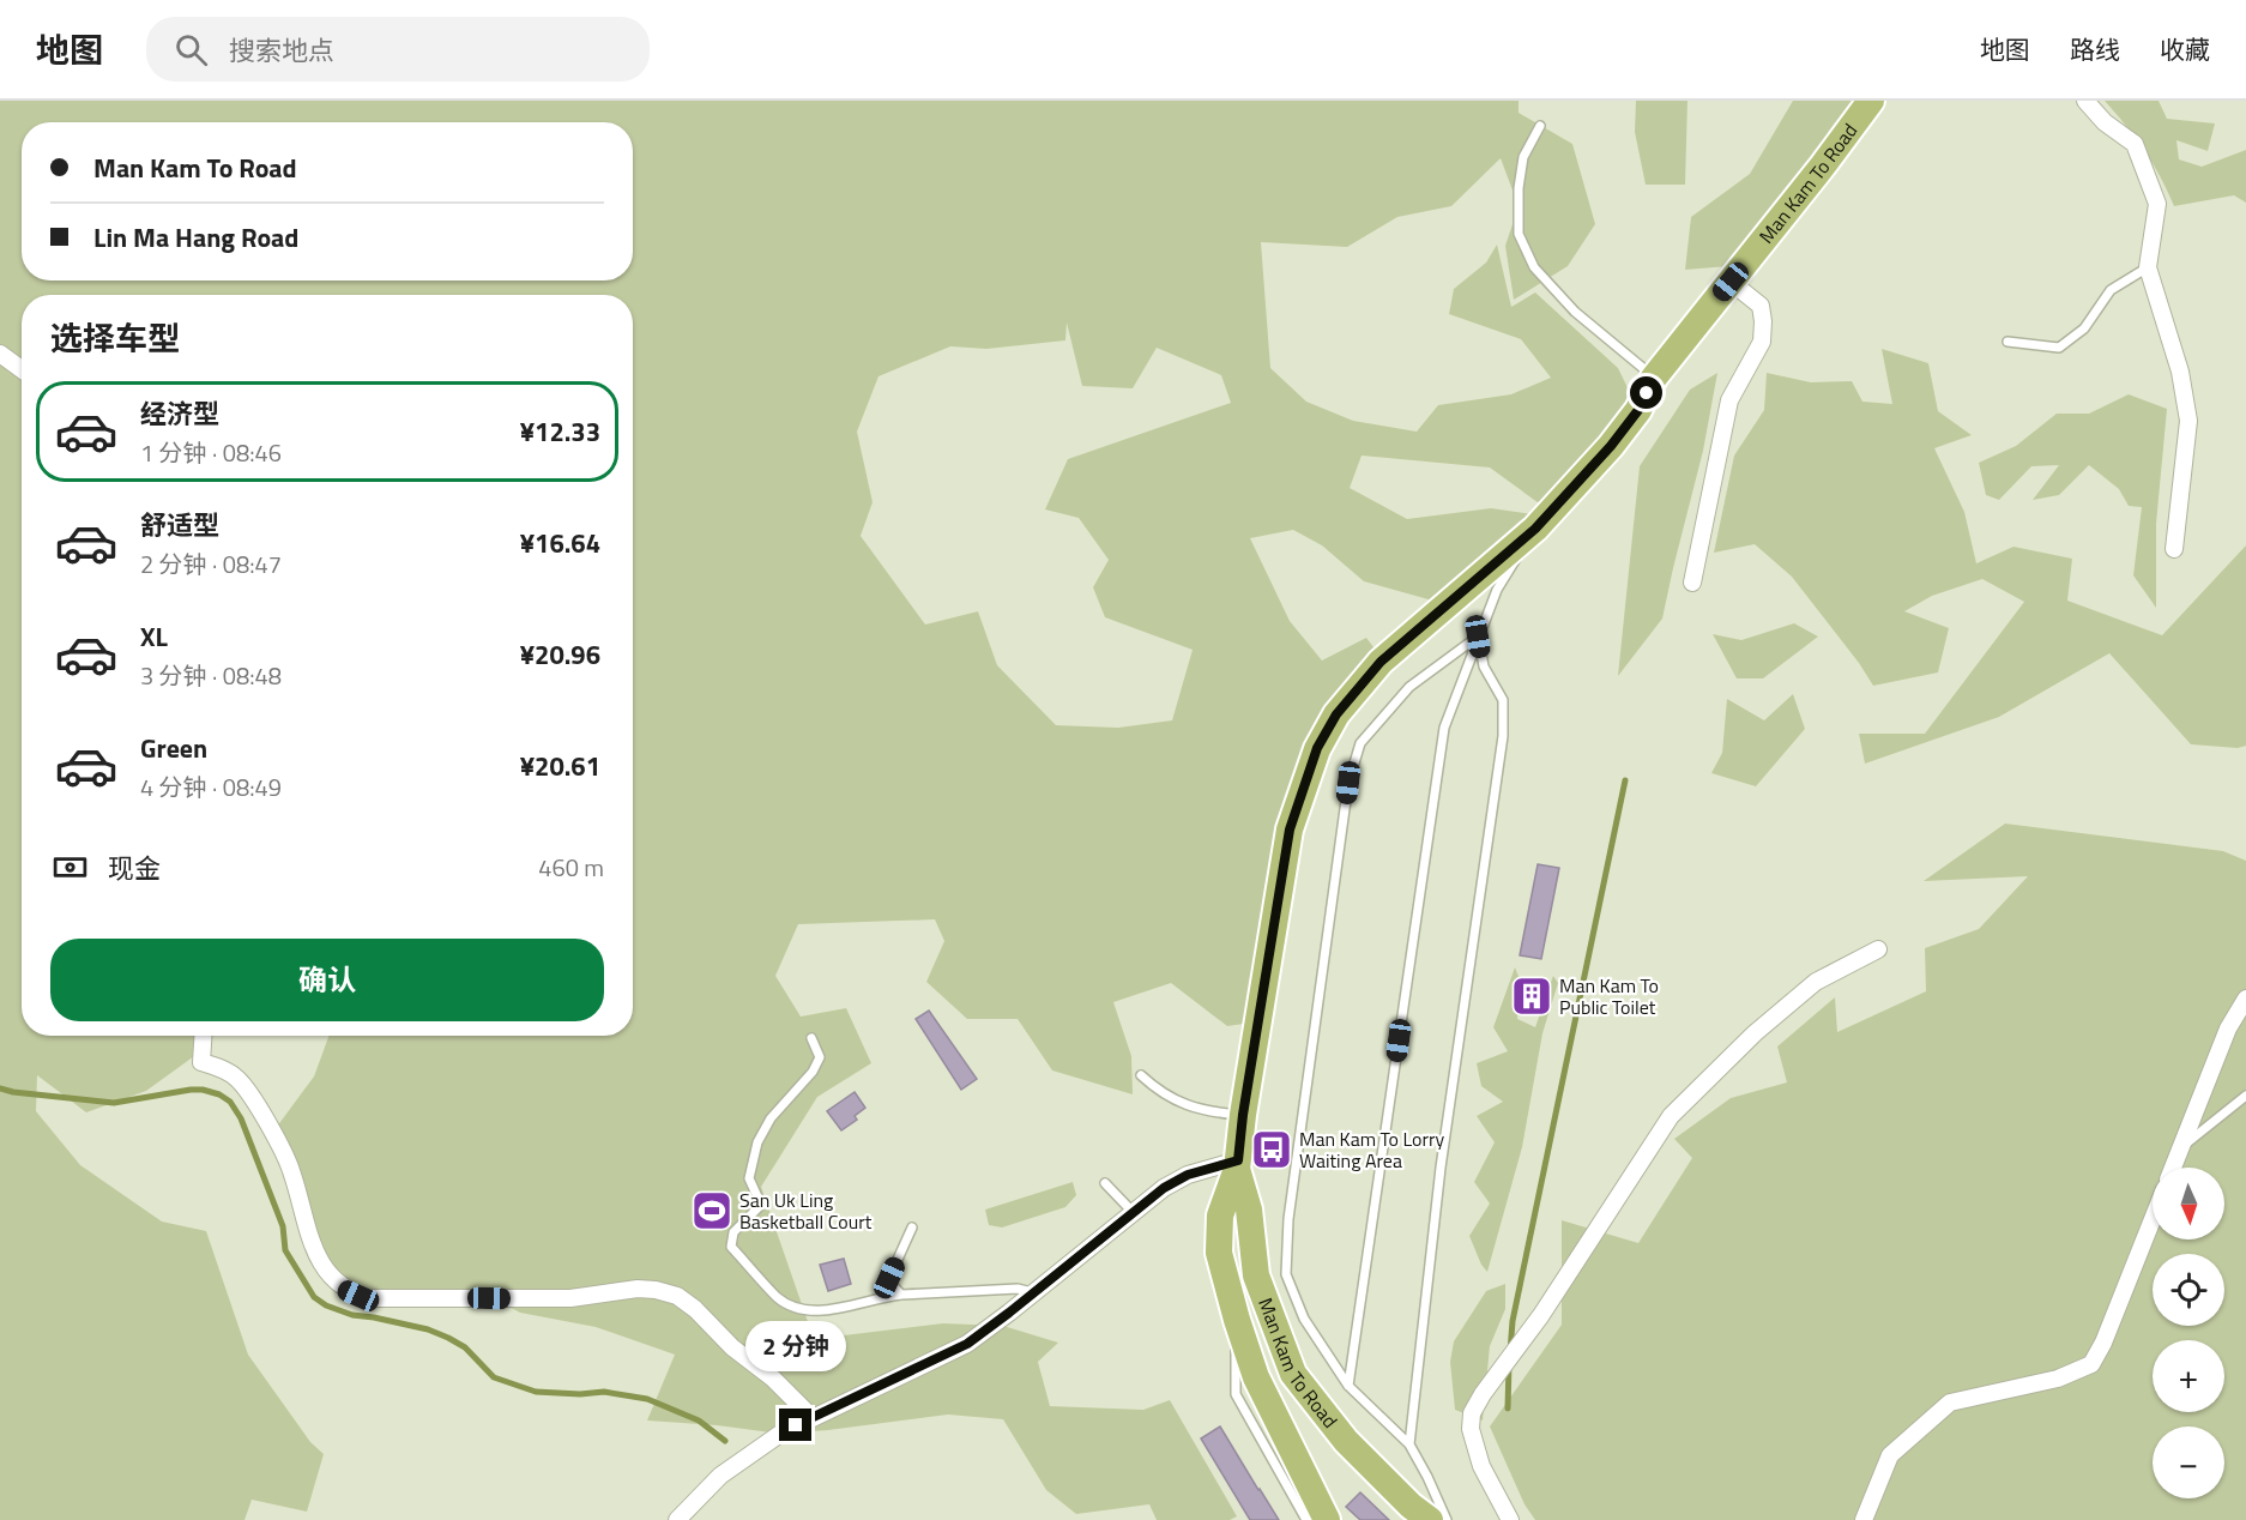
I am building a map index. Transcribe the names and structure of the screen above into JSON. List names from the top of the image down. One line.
{"streets":{"main road":["Man Kam To Road"]},"places":{"building":["Man Kam To Public Toilet"],"bus stop":["Man Kam To Lorry Waiting Area"],"sports":["San Uk Ling Basketball Court"]},"north":"bottom","page":{"header":"地图","search":"搜索地点","nav":["地图","路线","收藏"],"banner":["Man Kam To Road","Lin Ma Hang Road"],"heading":"选择车型","list":[{"name":"经济型","note":"1 分钟 · 08:46","value":"¥12.33"},{"name":"舒适型","note":"2 分钟 · 08:47","value":"¥16.64"},{"name":"XL","note":"3 分钟 · 08:48","value":"¥20.96"},{"name":"Green","note":"4 分钟 · 08:49","value":"¥20.61"}],"pay":["现金","460 m"],"buttons":"确认","map_buttons":["+","−"],"bubble":"2 分钟"}}
